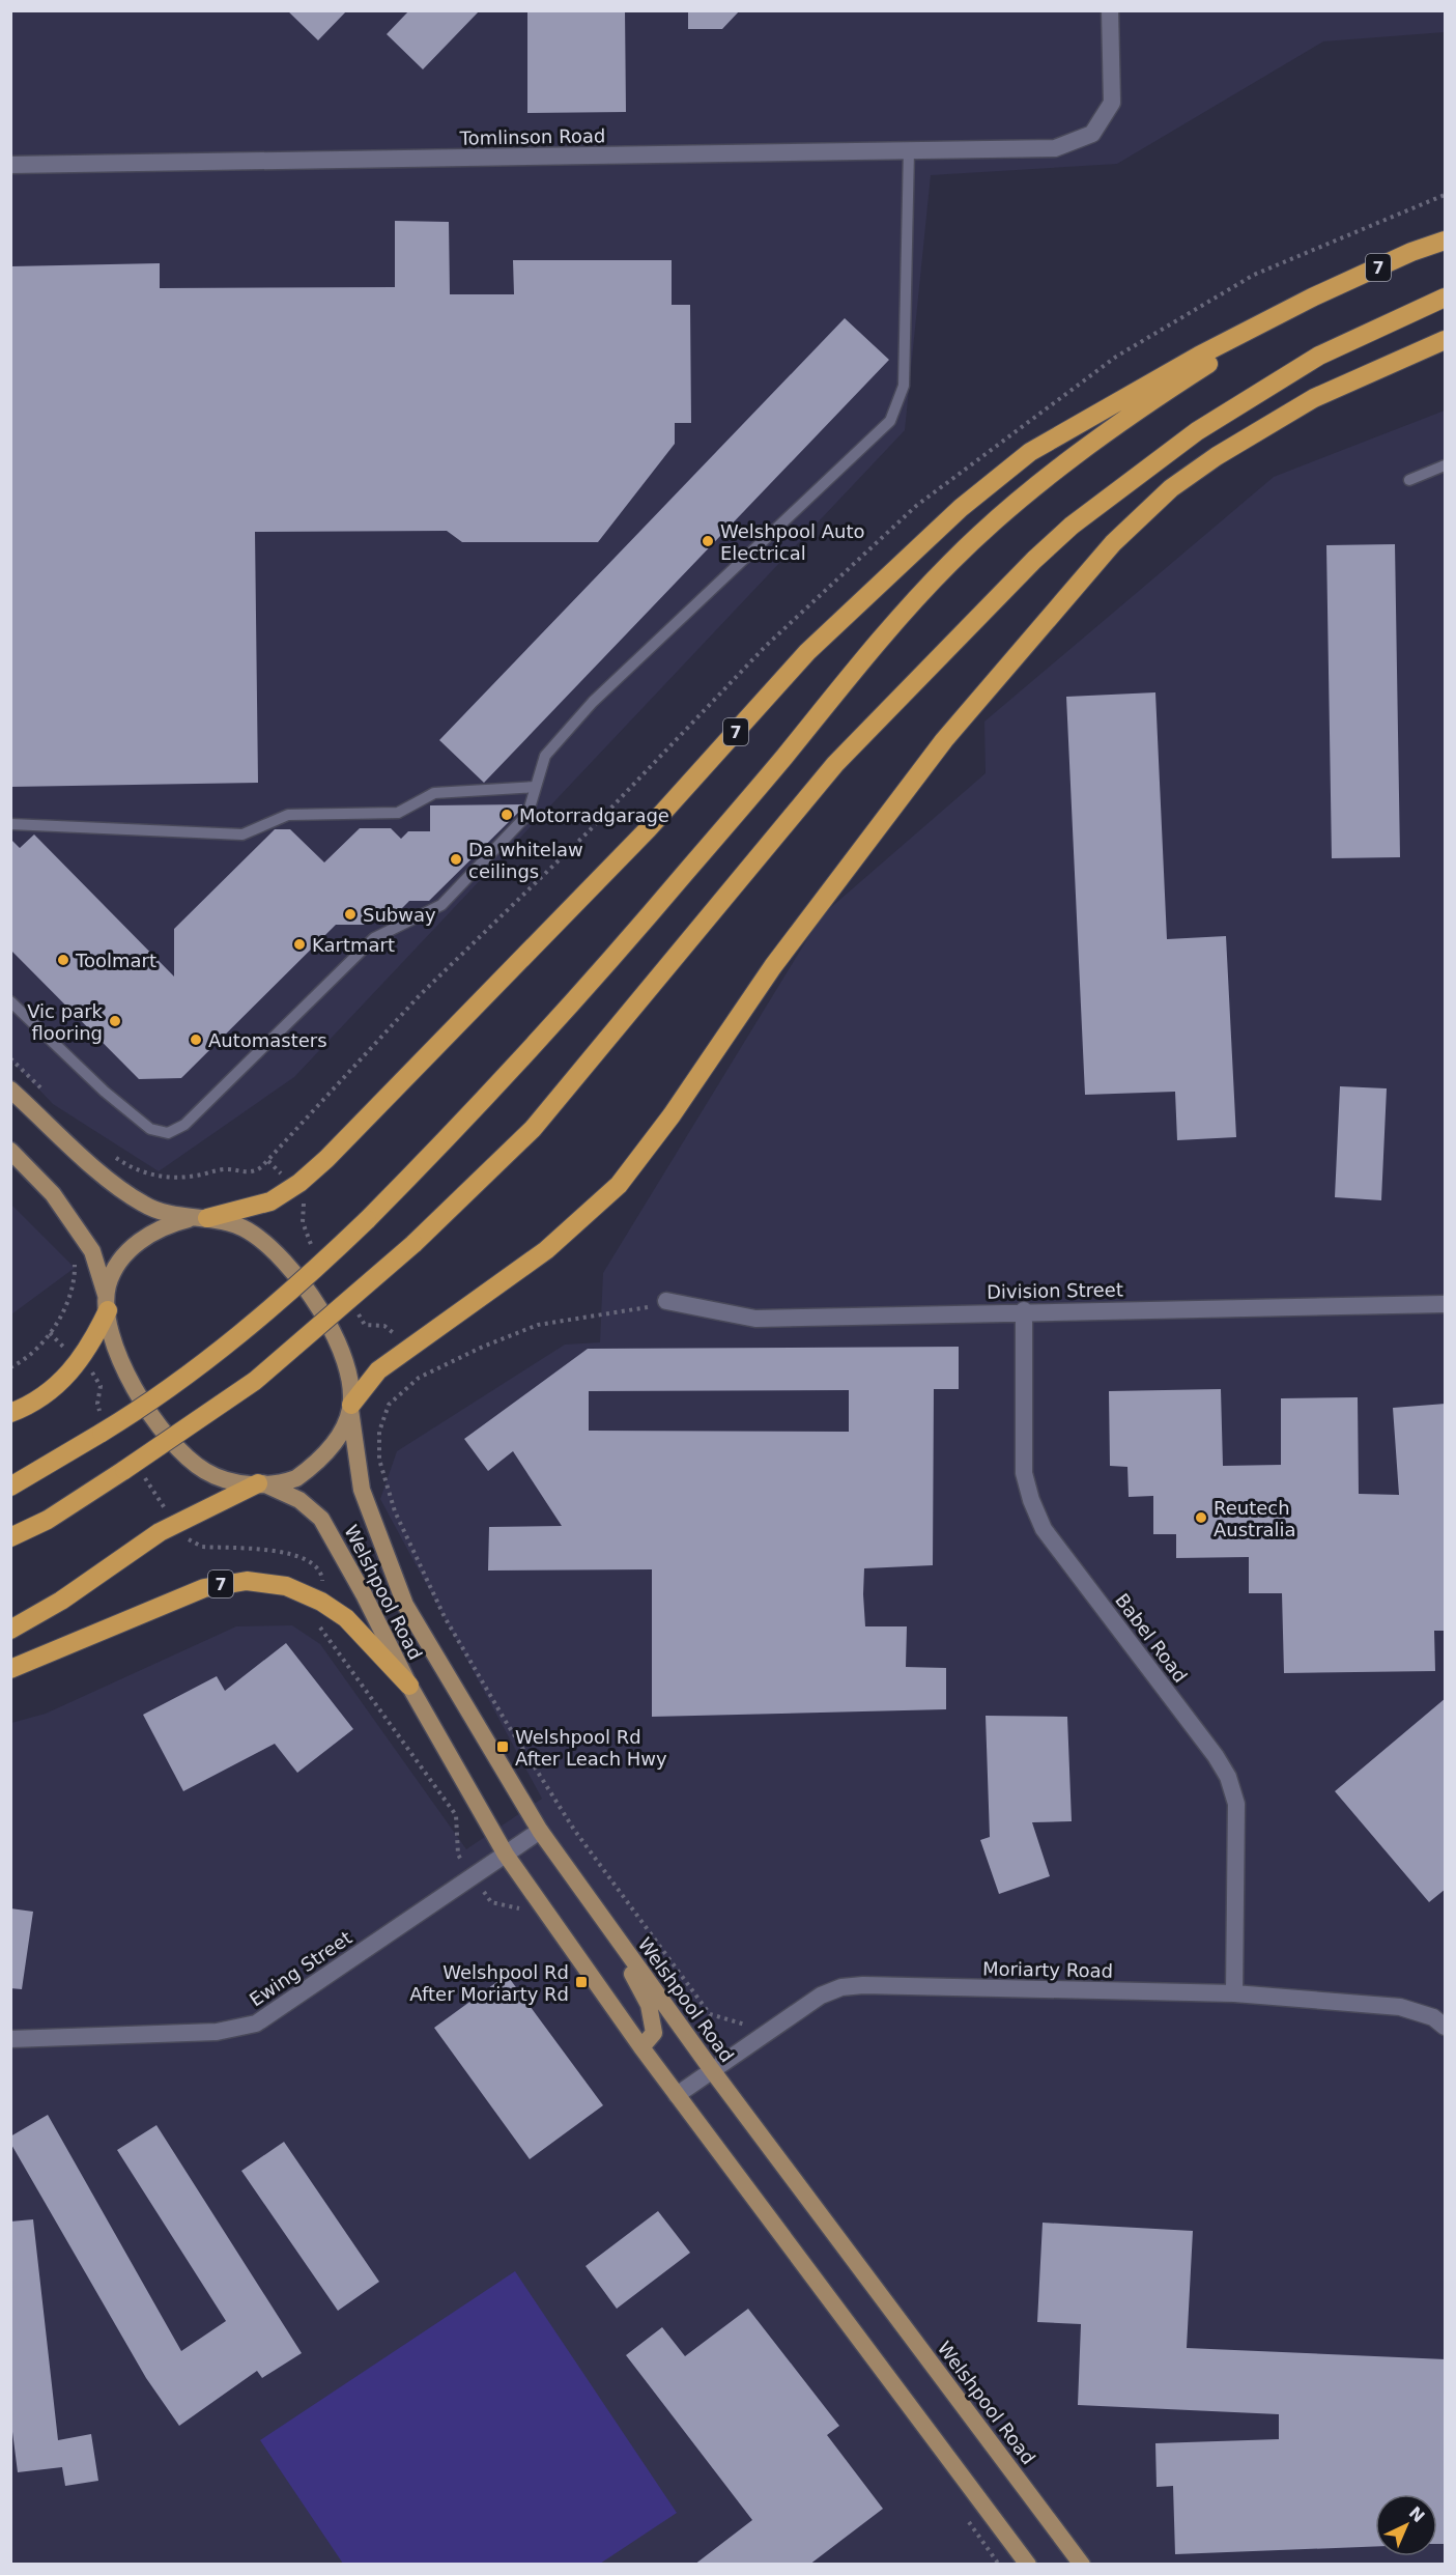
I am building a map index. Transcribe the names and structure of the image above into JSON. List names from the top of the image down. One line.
{"streets":{"highway":["7"],"main road":["Welshpool Road"],"street":["Tomlinson Road","Division Street","Babel Road","Ewing Street","Moriarty Road"]},"crossings":[["7","Welshpool Road"],["Division Street","Babel Road"],["Welshpool Road","Ewing Street"],["Welshpool Road","Moriarty Road"],["Babel Road","Moriarty Road"]],"places":{"other":["Welshpool Auto Electrical","Motorradgarage","Da whitelaw ceilings","Subway","Kartmart","Toolmart","Vic park flooring","Automasters","Reutech Australia"],"transit":["Welshpool Rd After Leach Hwy","Welshpool Rd After Moriarty Rd"]},"north":"top right"}
